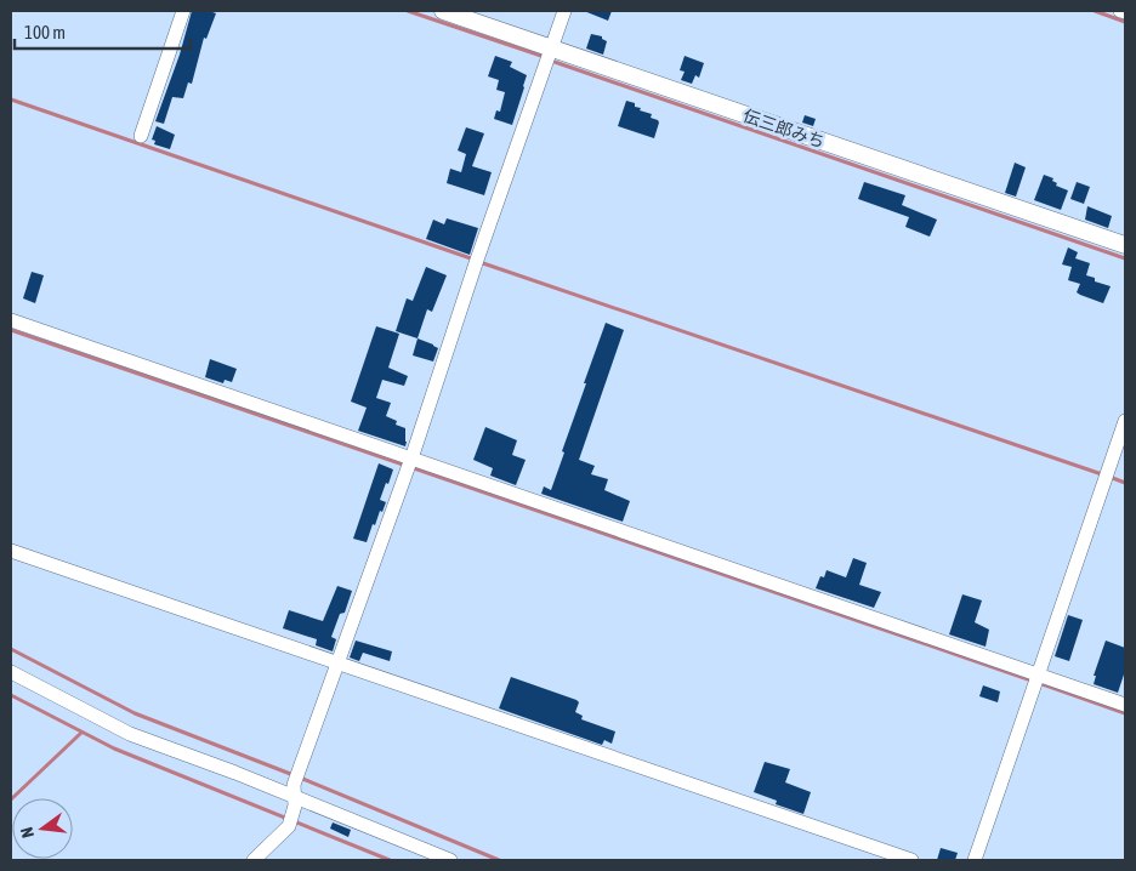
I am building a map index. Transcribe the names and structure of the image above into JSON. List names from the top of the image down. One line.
{"streets":{"street":["伝三郎みち"]},"scale_bar":"100 m","north":"left"}
